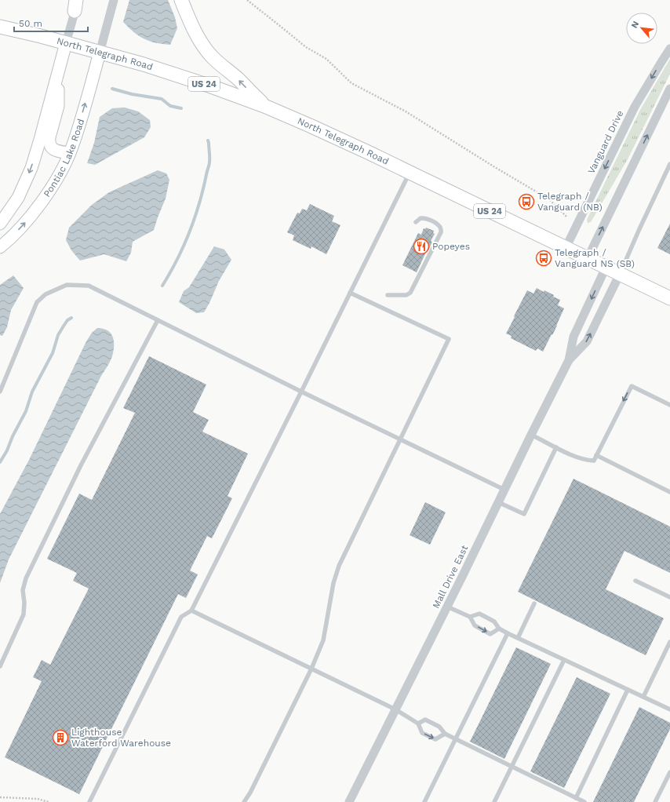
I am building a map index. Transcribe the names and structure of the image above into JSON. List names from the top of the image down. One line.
{"streets":{"main road":["North Telegraph Road","US 24","Pontiac Lake Road"],"street":["Vanguard Drive","Mall Drive East"]},"crossings":[["North Telegraph Road","Vanguard Drive"],["North Telegraph Road","Pontiac Lake Road"],["North Telegraph Road","Mall Drive East"]],"places":{"bus stop":["Telegraph / Vanguard (NB)","Telegraph / Vanguard NS (SB)"],"restaurant":["Popeyes"],"building":["Lighthouse Waterford Warehouse"]},"scale_bar":"50 m","north":"top left"}
